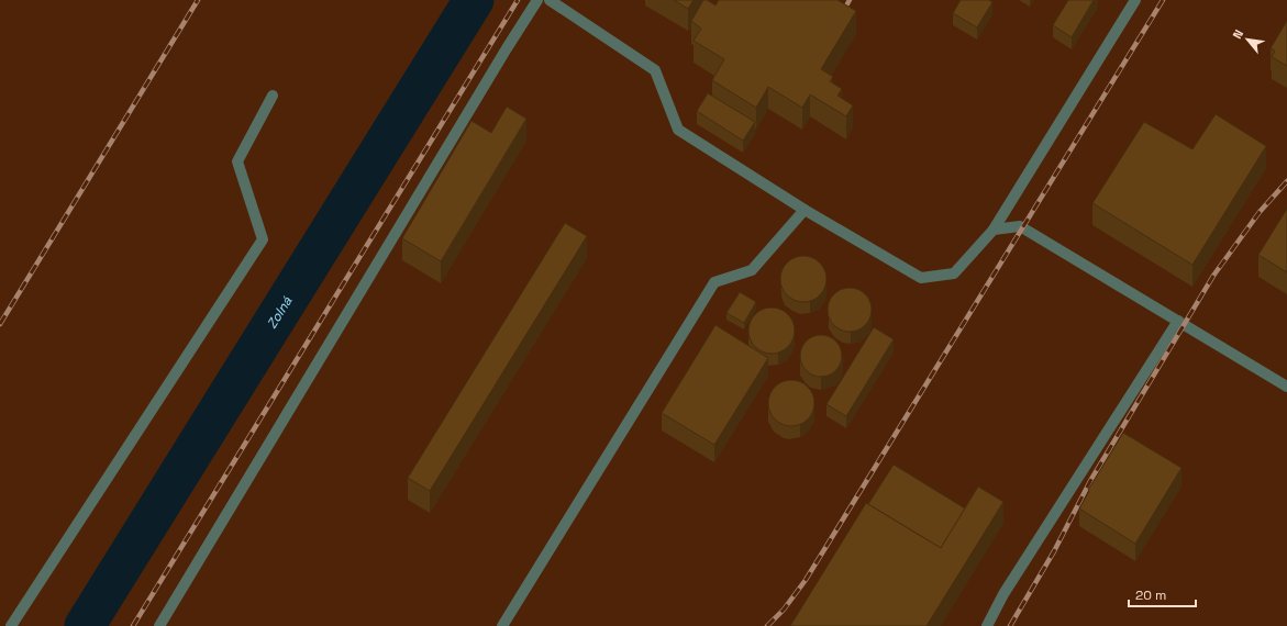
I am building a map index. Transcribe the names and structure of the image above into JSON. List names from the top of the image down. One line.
{"water":["Zolná"],"scale_bar":"20 m","north":"top left"}
